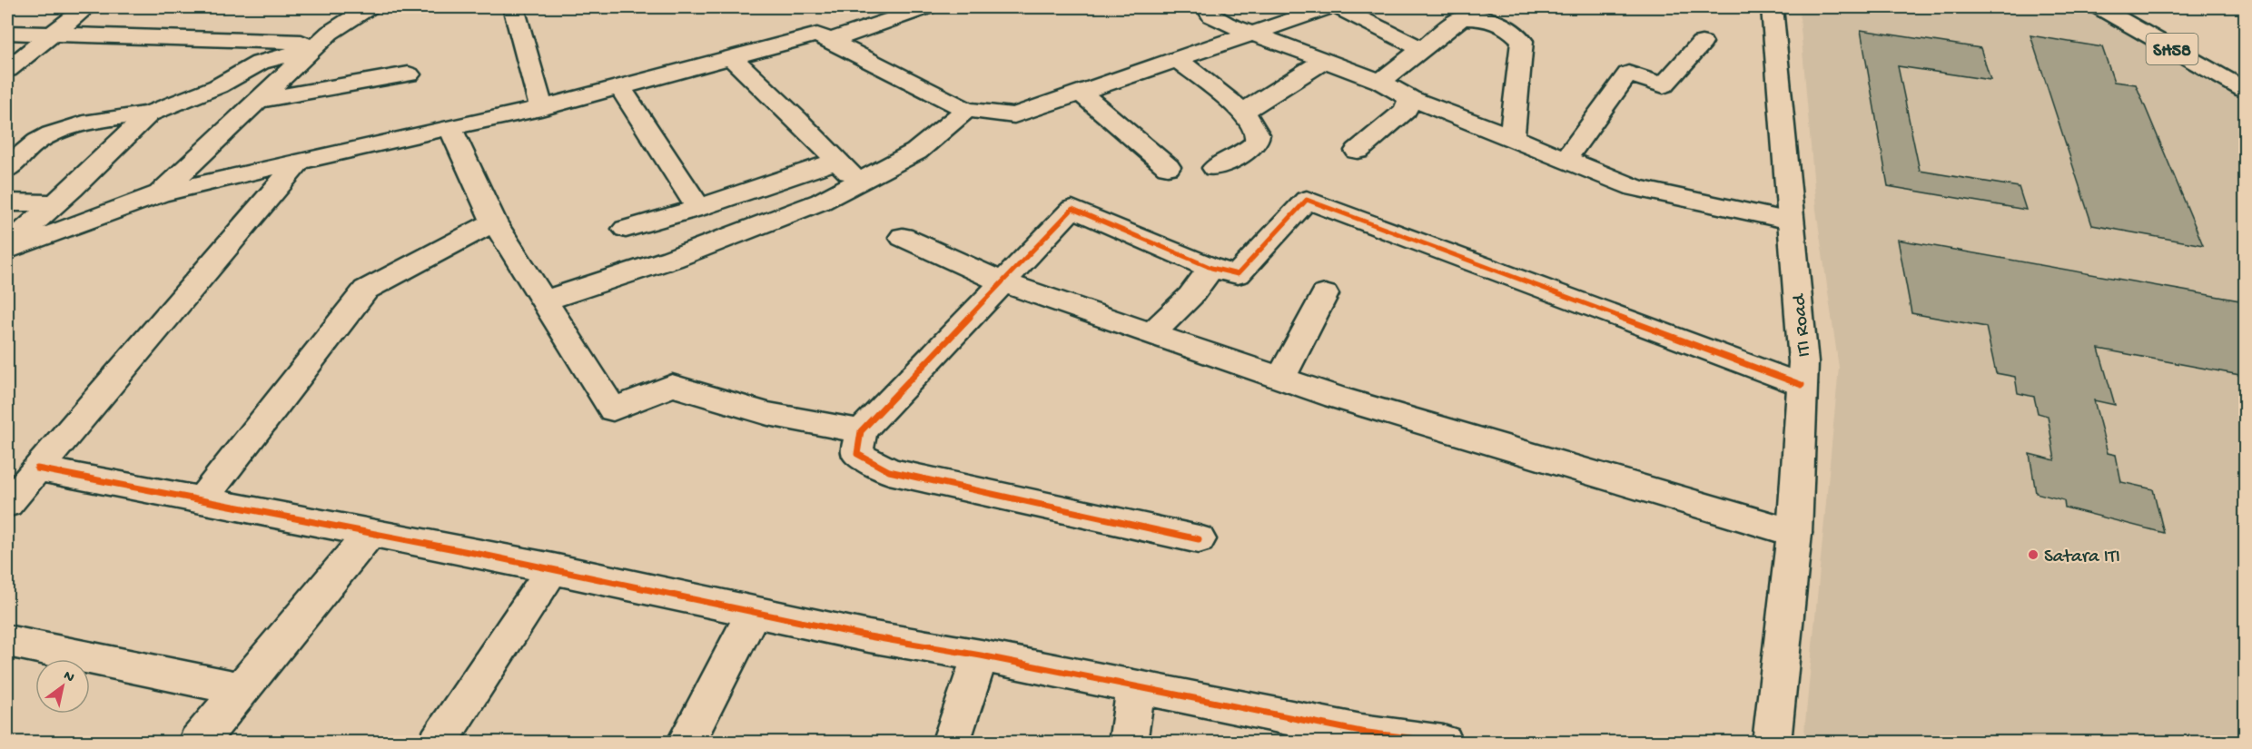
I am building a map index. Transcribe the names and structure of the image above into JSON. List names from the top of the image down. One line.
{"streets":{"street":["SH58","ITI Road"]},"places":["Satara ITI"],"north":"top right"}
